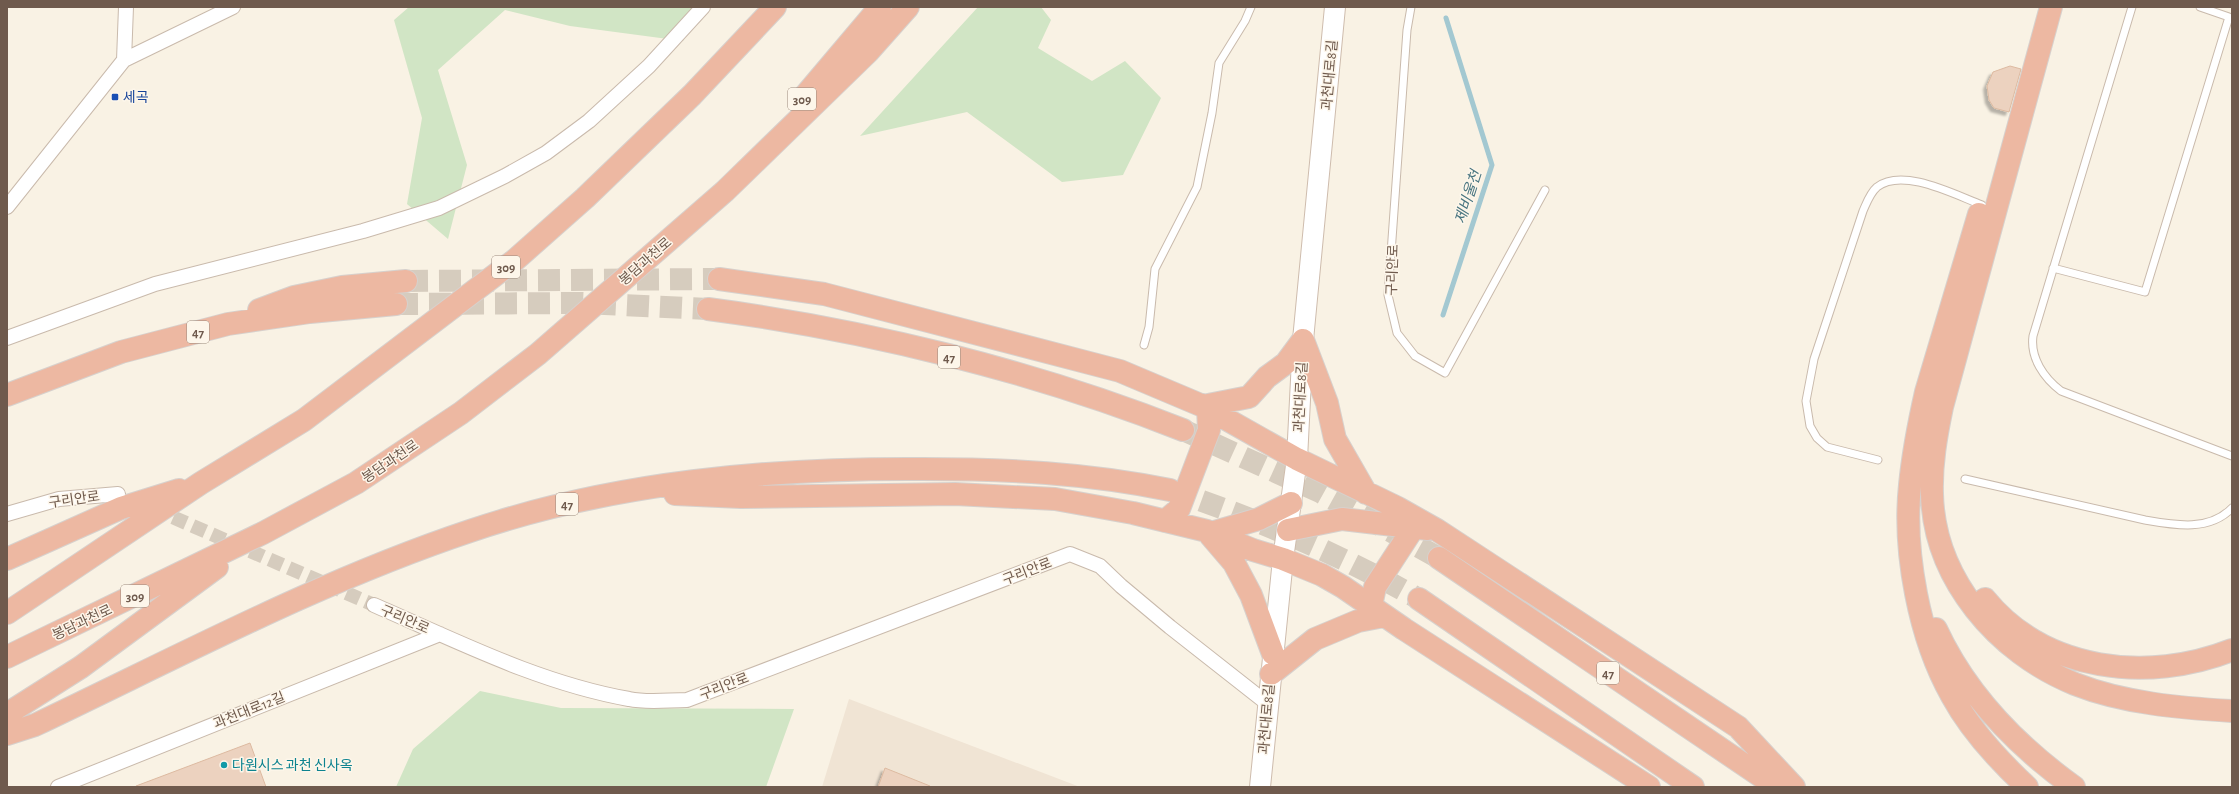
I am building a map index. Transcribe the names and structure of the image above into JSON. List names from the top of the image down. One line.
{"streets":{"highway":["309","봉담과천로","47"],"street":["과천대로8길","구리안로","과천대로12길"]},"crossings":[["과천대로8길","구리안로"],["구리안로","과천대로12길"]],"water":["제비울천"],"places":{"transit":["세곡"],"other":["다원시스 과천 신사옥"]}}
